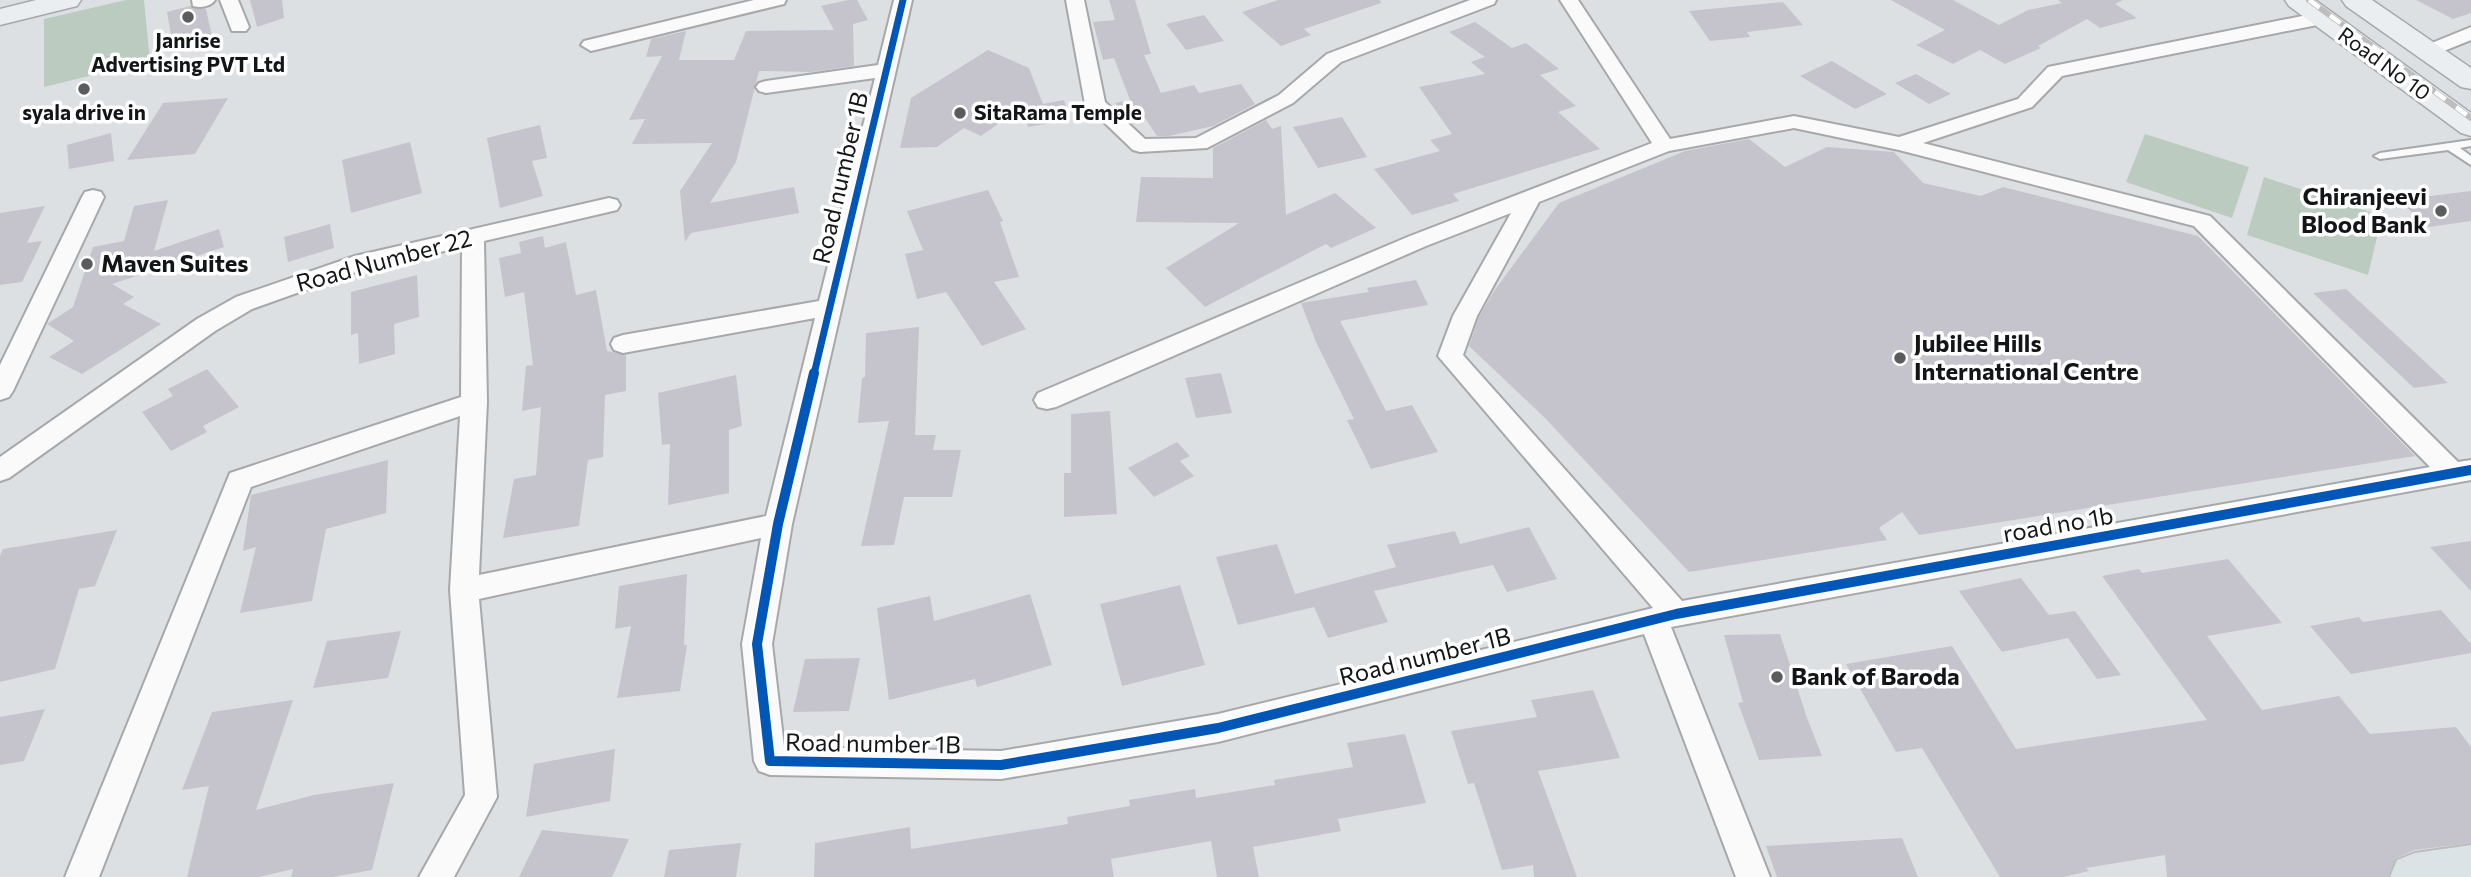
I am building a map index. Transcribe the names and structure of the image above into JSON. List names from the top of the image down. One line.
{"streets":{"main road":["Road No 10"],"street":["Road number 1B","Road Number 22","road no 1b"]},"crossings":[["Road number 1B","road no 1b"]],"places":["Janrise Advertising PVT Ltd","syala drive in","SitaRama Temple","Chiranjeevi Blood Bank","Maven Suites","Jubilee Hills International Centre","Bank of Baroda"]}
